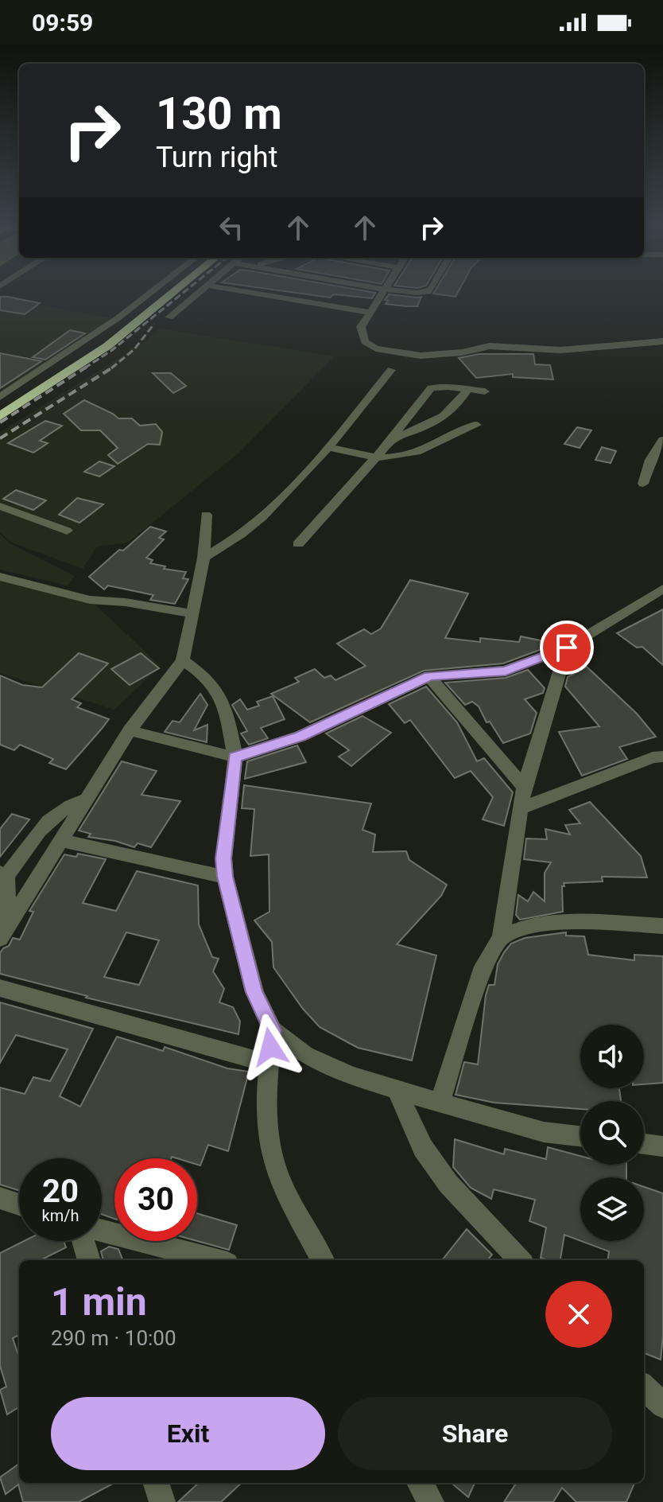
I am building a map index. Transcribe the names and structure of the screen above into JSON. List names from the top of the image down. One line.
{"page":{"status":"09:59","turn":["130 m","Turn right"],"speed":"20 km/h","limit":"30","heading":["1 min","290 m · 10:00"],"buttons":["Exit","Share"]}}
